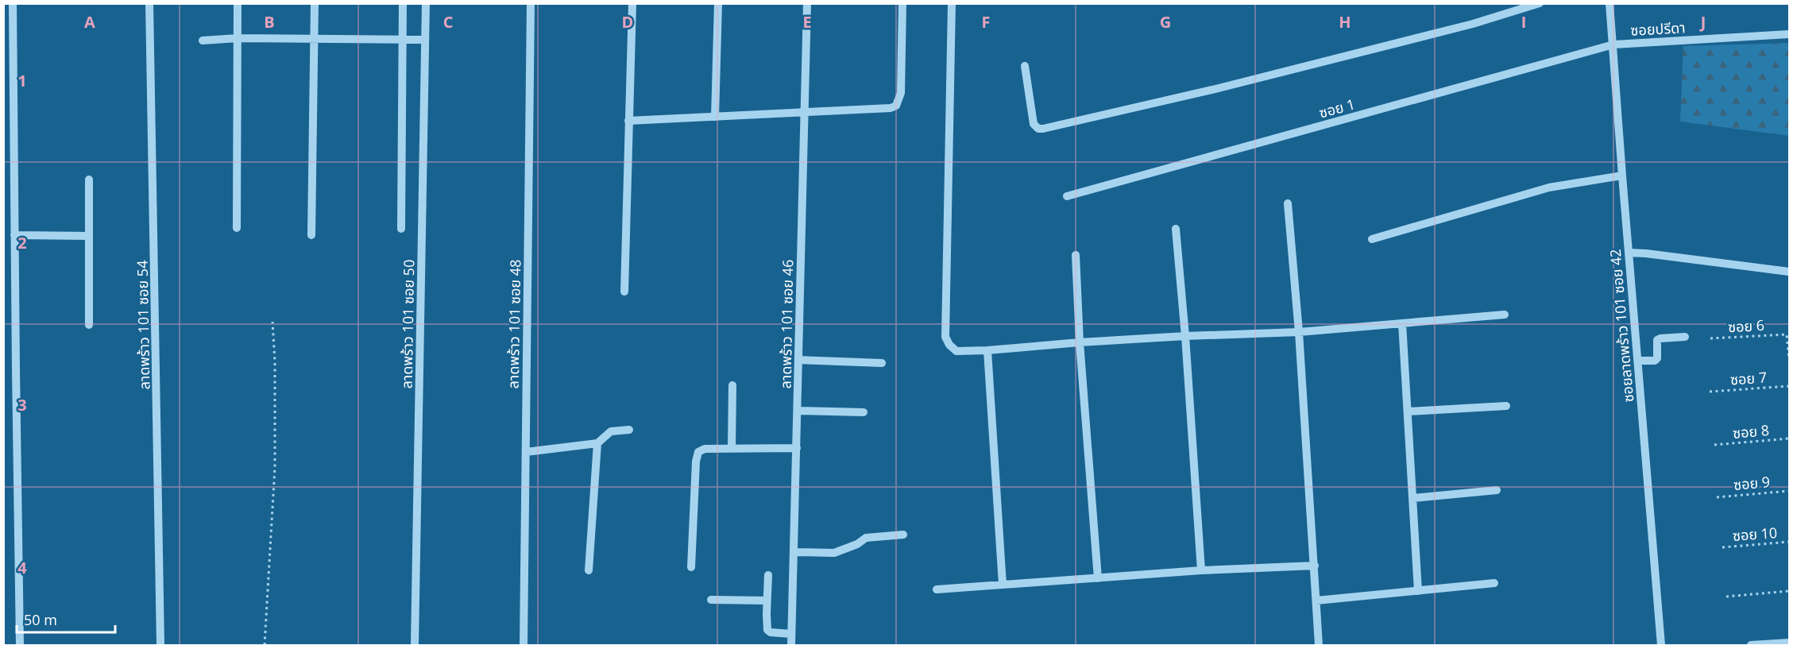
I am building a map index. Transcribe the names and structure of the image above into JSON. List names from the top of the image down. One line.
{"streets":{"street":["ซอยปรีดา","ซอย 1","ลาดพร้าว 101 ซอย 50","ลาดพร้าว 101 ซอย 48","ลาดพร้าว 101 ซอย 46","ลาดพร้าว 101 ซอย 54","ซอยลาดพร้าว 101 ซอย 42"],"path":["ซอย 6","ซอย 7","ซอย 8","ซอย 9","ซอย 10"]},"crossings":[["ซอยปรีดา","ซอย 1"],["ซอยปรีดา","ซอยลาดพร้าว 101 ซอย 42"],["ซอย 1","ซอยลาดพร้าว 101 ซอย 42"]],"scale_bar":"50 m","grid":{"columns":["A","B","C","D","E","F","G","H","I","J"],"rows":["1","2","3","4"]}}
